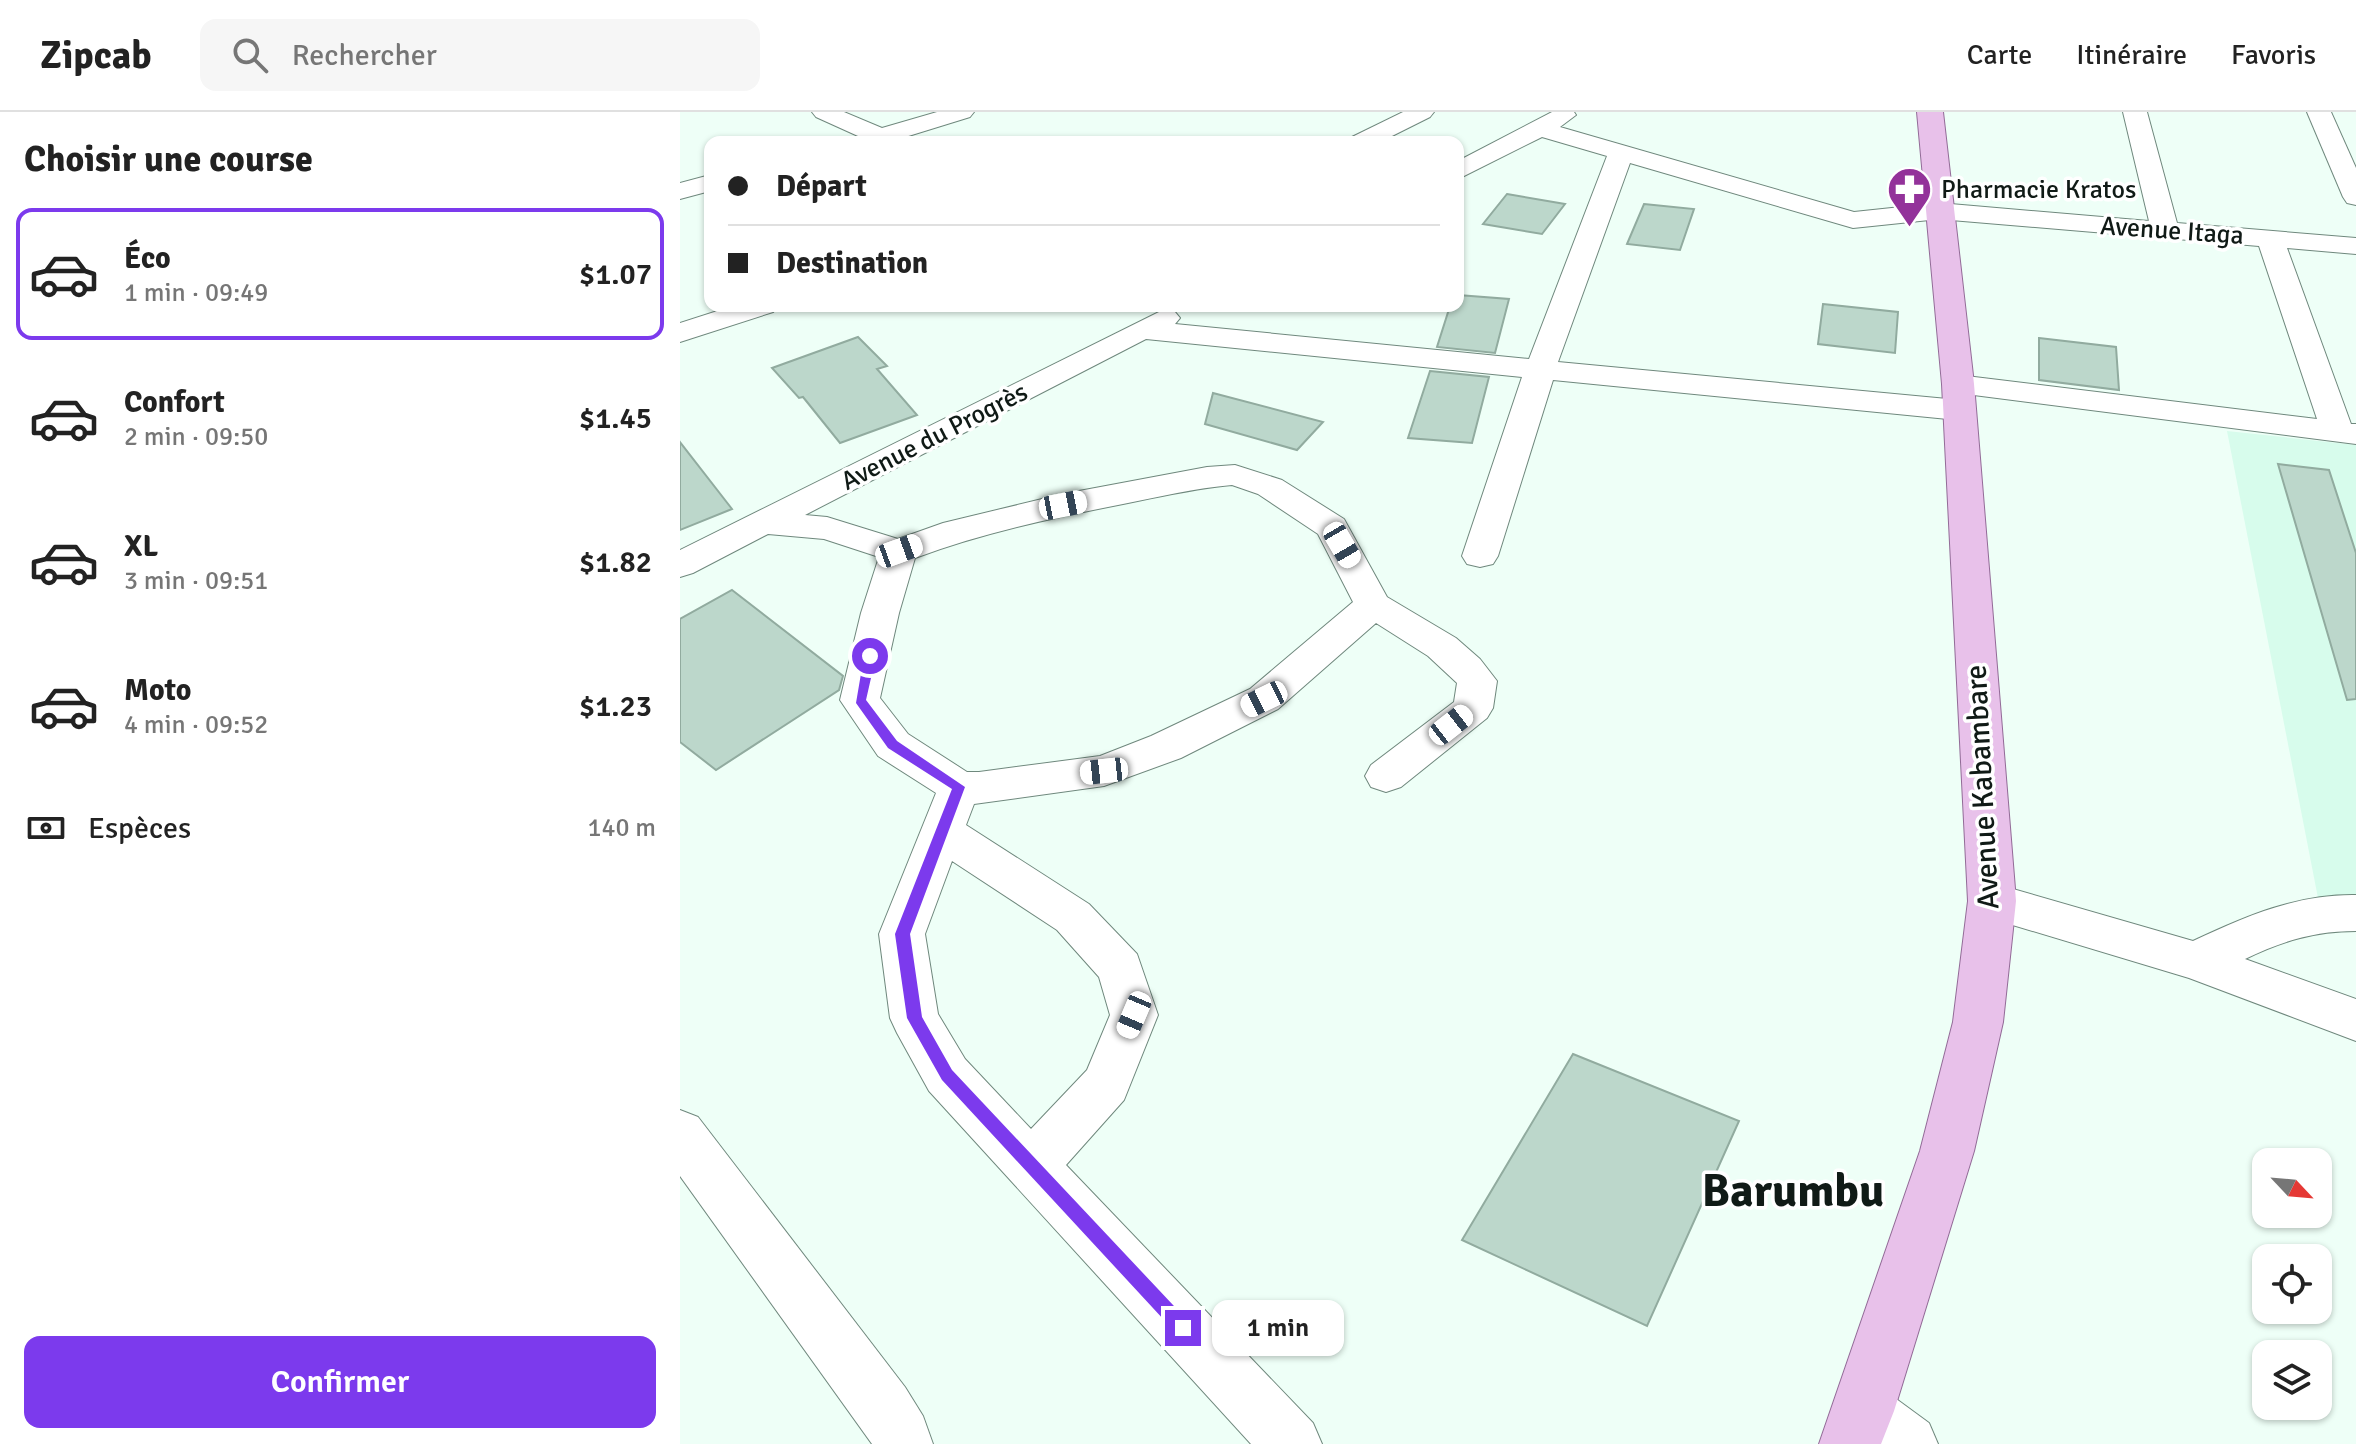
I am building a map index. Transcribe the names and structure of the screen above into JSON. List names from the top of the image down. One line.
{"streets":{"main road":["Avenue Kabambare"],"street":["Avenue Itaga","Avenue du Progrès"]},"crossings":[["Avenue Itaga","Avenue Kabambare"]],"districts":["Barumbu"],"places":{"pharmacy":["Pharmacie Kratos"]},"north":"bottom right","page":{"header":"Zipcab","search":"Rechercher","nav":["Carte","Itinéraire","Favoris"],"heading":"Choisir une course","banner":["Départ","Destination"],"list":[{"name":"Éco","note":"1 min · 09:49","value":"$1.07"},{"name":"Confort","note":"2 min · 09:50","value":"$1.45"},{"name":"XL","note":"3 min · 09:51","value":"$1.82"},{"name":"Moto","note":"4 min · 09:52","value":"$1.23"}],"pay":["Espèces","140 m"],"bubble":"1 min","buttons":"Confirmer"}}
